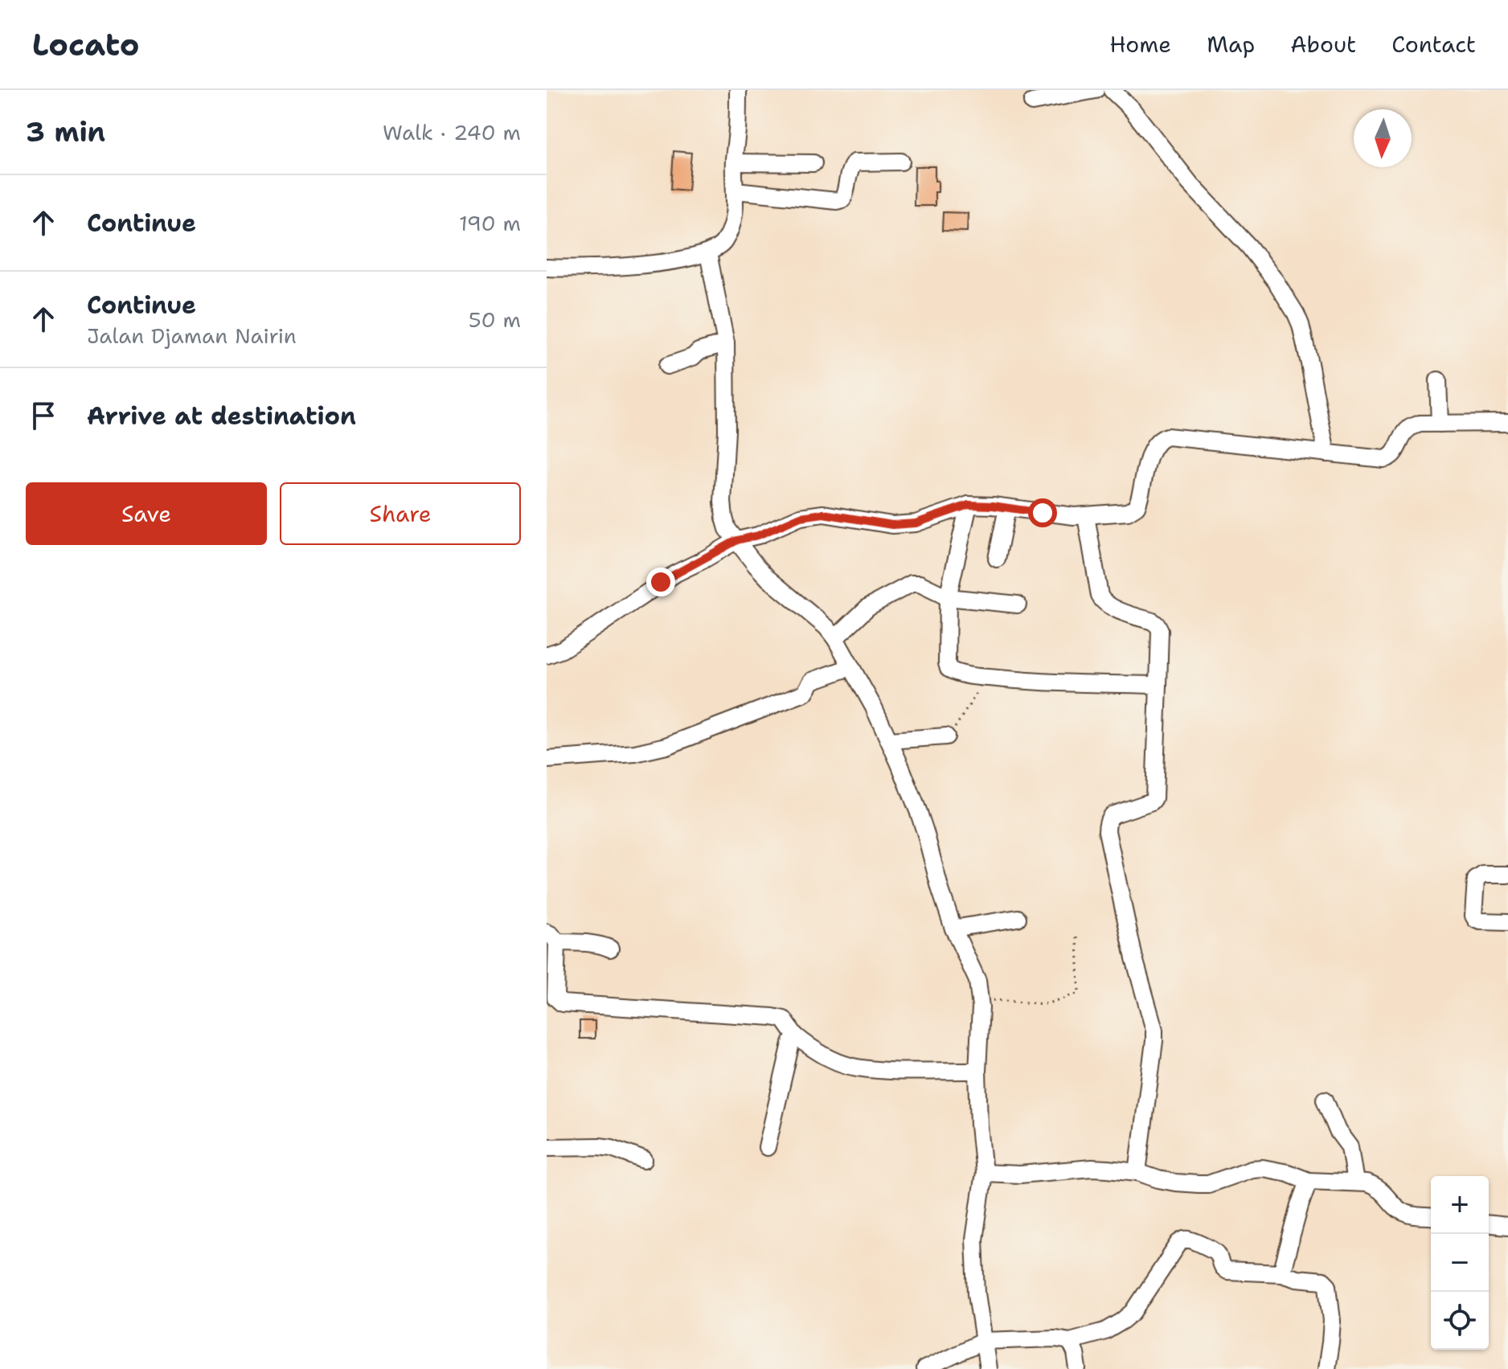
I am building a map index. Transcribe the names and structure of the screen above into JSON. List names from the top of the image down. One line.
{"north":"bottom","page":{"header":"Locato","nav":["Home","Map","About","Contact"],"heading":["3 min","Walk · 240 m"],"list":[["Continue","190 m"],["Continue","Jalan Djaman Nairin","50 m"],"Arrive at destination"],"buttons":["Save","Share"],"map_buttons":["+","−"]}}
